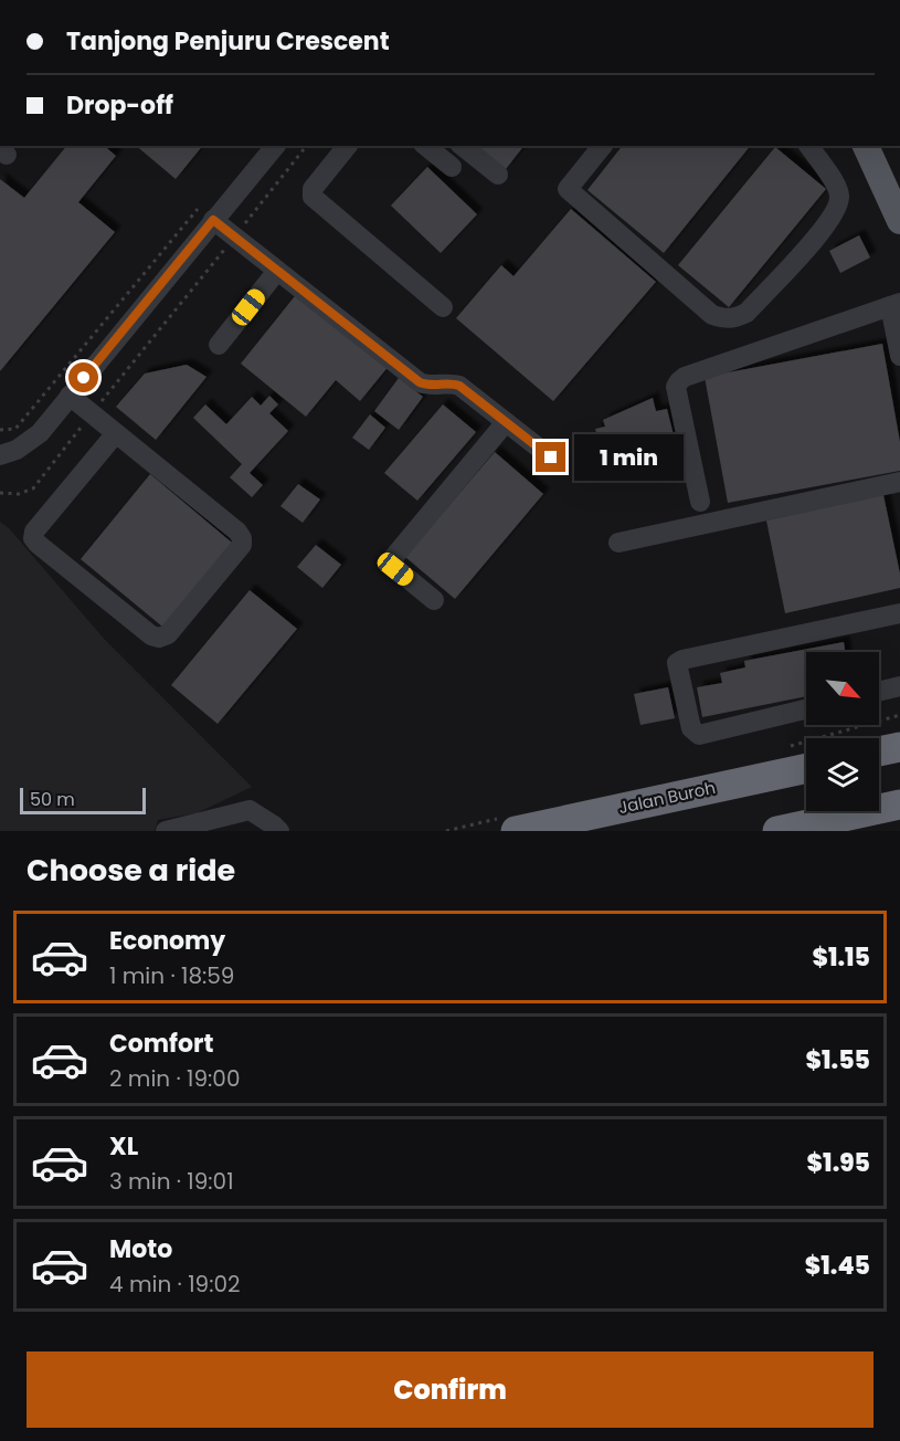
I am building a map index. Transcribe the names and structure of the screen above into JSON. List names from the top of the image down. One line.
{"streets":{"highway":["Jalan Buroh"]},"scale_bar":"50 m","north":"bottom right","page":{"banner":["Tanjong Penjuru Crescent","Drop-off"],"bubble":"1 min","scale":"50 m","heading":"Choose a ride","list":[{"name":"Economy","note":"1 min · 18:59","value":"$1.15"},{"name":"Comfort","note":"2 min · 19:00","value":"$1.55"},{"name":"XL","note":"3 min · 19:01","value":"$1.95"},{"name":"Moto","note":"4 min · 19:02","value":"$1.45"}],"buttons":"Confirm"}}
